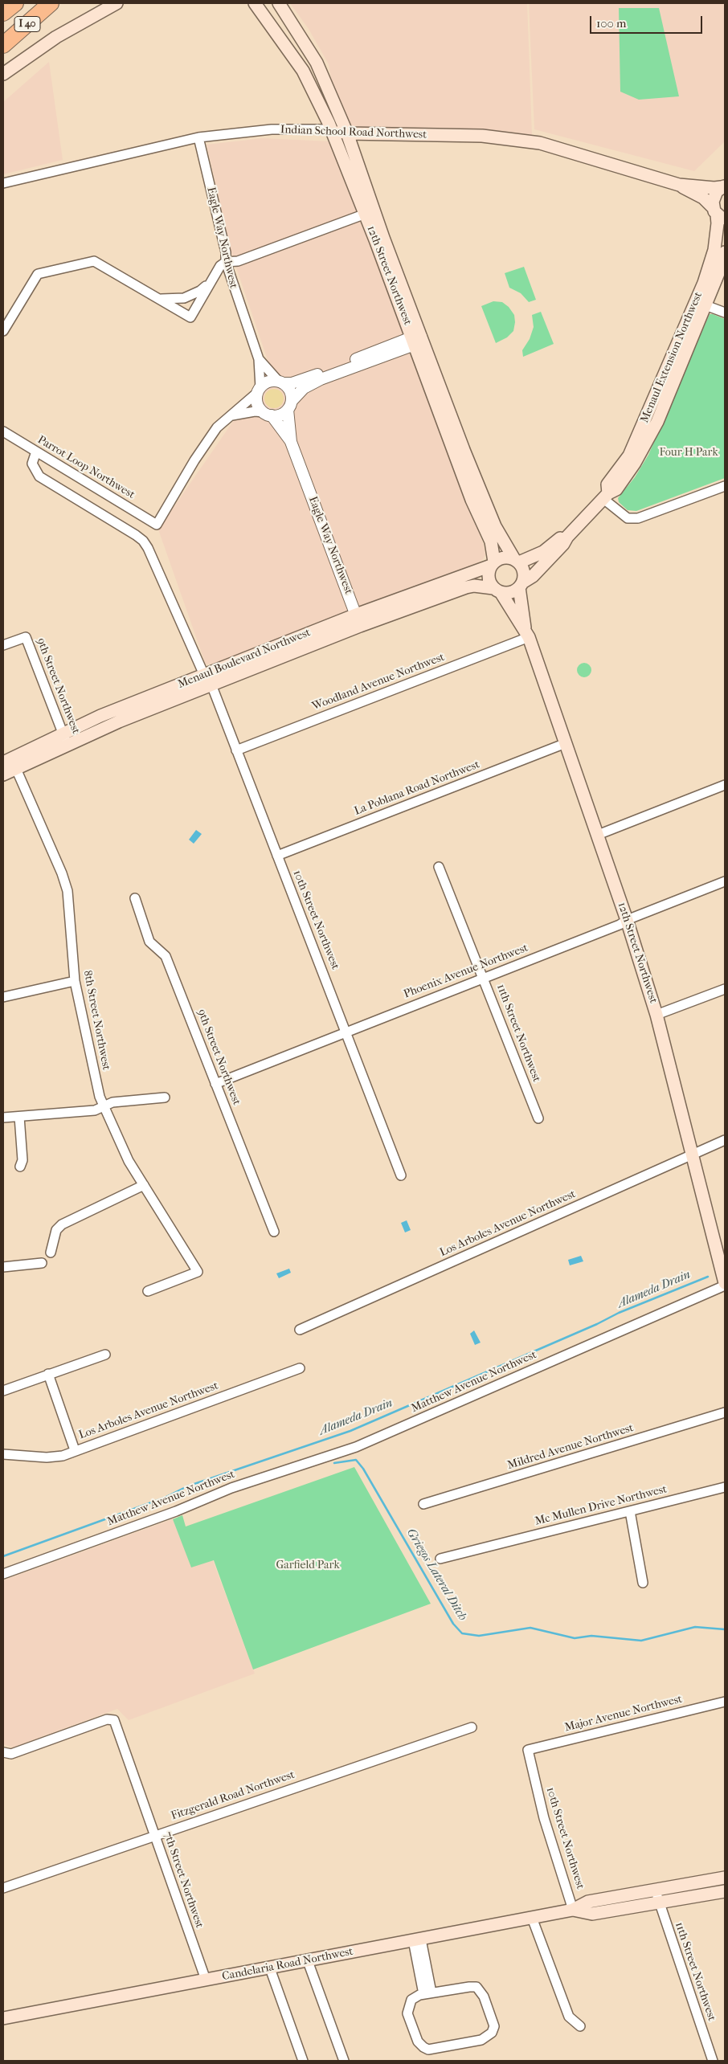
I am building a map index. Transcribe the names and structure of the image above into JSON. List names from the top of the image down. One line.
{"streets":{"highway":["I 40"],"main road":["Indian School Road Northwest","12th Street Northwest","Menaul Extension Northwest","Menaul Boulevard Northwest","Candelaria Road Northwest"],"street":["Eagle Way Northwest","Parrot Loop Northwest","Woodland Avenue Northwest","9th Street Northwest","La Poblana Road Northwest","10th Street Northwest","Phoenix Avenue Northwest","8th Street Northwest","11th Street Northwest","Los Arboles Avenue Northwest","Matthew Avenue Northwest","Mildred Avenue Northwest","Mc Mullen Drive Northwest","Major Avenue Northwest","Fitzgerald Road Northwest","7th Street Northwest"]},"crossings":[["Indian School Road Northwest","Eagle Way Northwest"],["Indian School Road Northwest","12th Street Northwest"],["Indian School Road Northwest","Menaul Extension Northwest"],["Eagle Way Northwest","Menaul Boulevard Northwest"],["12th Street Northwest","Menaul Boulevard Northwest"],["12th Street Northwest","Woodland Avenue Northwest"],["12th Street Northwest","La Poblana Road Northwest"],["12th Street Northwest","Phoenix Avenue Northwest"],["12th Street Northwest","Los Arboles Avenue Northwest"],["12th Street Northwest","Matthew Avenue Northwest"],["Parrot Loop Northwest","10th Street Northwest"],["Menaul Boulevard Northwest","9th Street Northwest"],["Menaul Boulevard Northwest","10th Street Northwest"],["Menaul Boulevard Northwest","8th Street Northwest"],["Woodland Avenue Northwest","10th Street Northwest"],["9th Street Northwest","Phoenix Avenue Northwest"],["La Poblana Road Northwest","10th Street Northwest"],["10th Street Northwest","Phoenix Avenue Northwest"],["10th Street Northwest","Major Avenue Northwest"],["10th Street Northwest","Candelaria Road Northwest"],["Phoenix Avenue Northwest","11th Street Northwest"],["11th Street Northwest","Candelaria Road Northwest"],["Fitzgerald Road Northwest","7th Street Northwest"],["7th Street Northwest","Candelaria Road Northwest"]],"water":["Alameda Drain","Griegos Lateral Ditch"],"parks":["Four H Park","Garfield Park"],"scale_bar":"100 m"}
